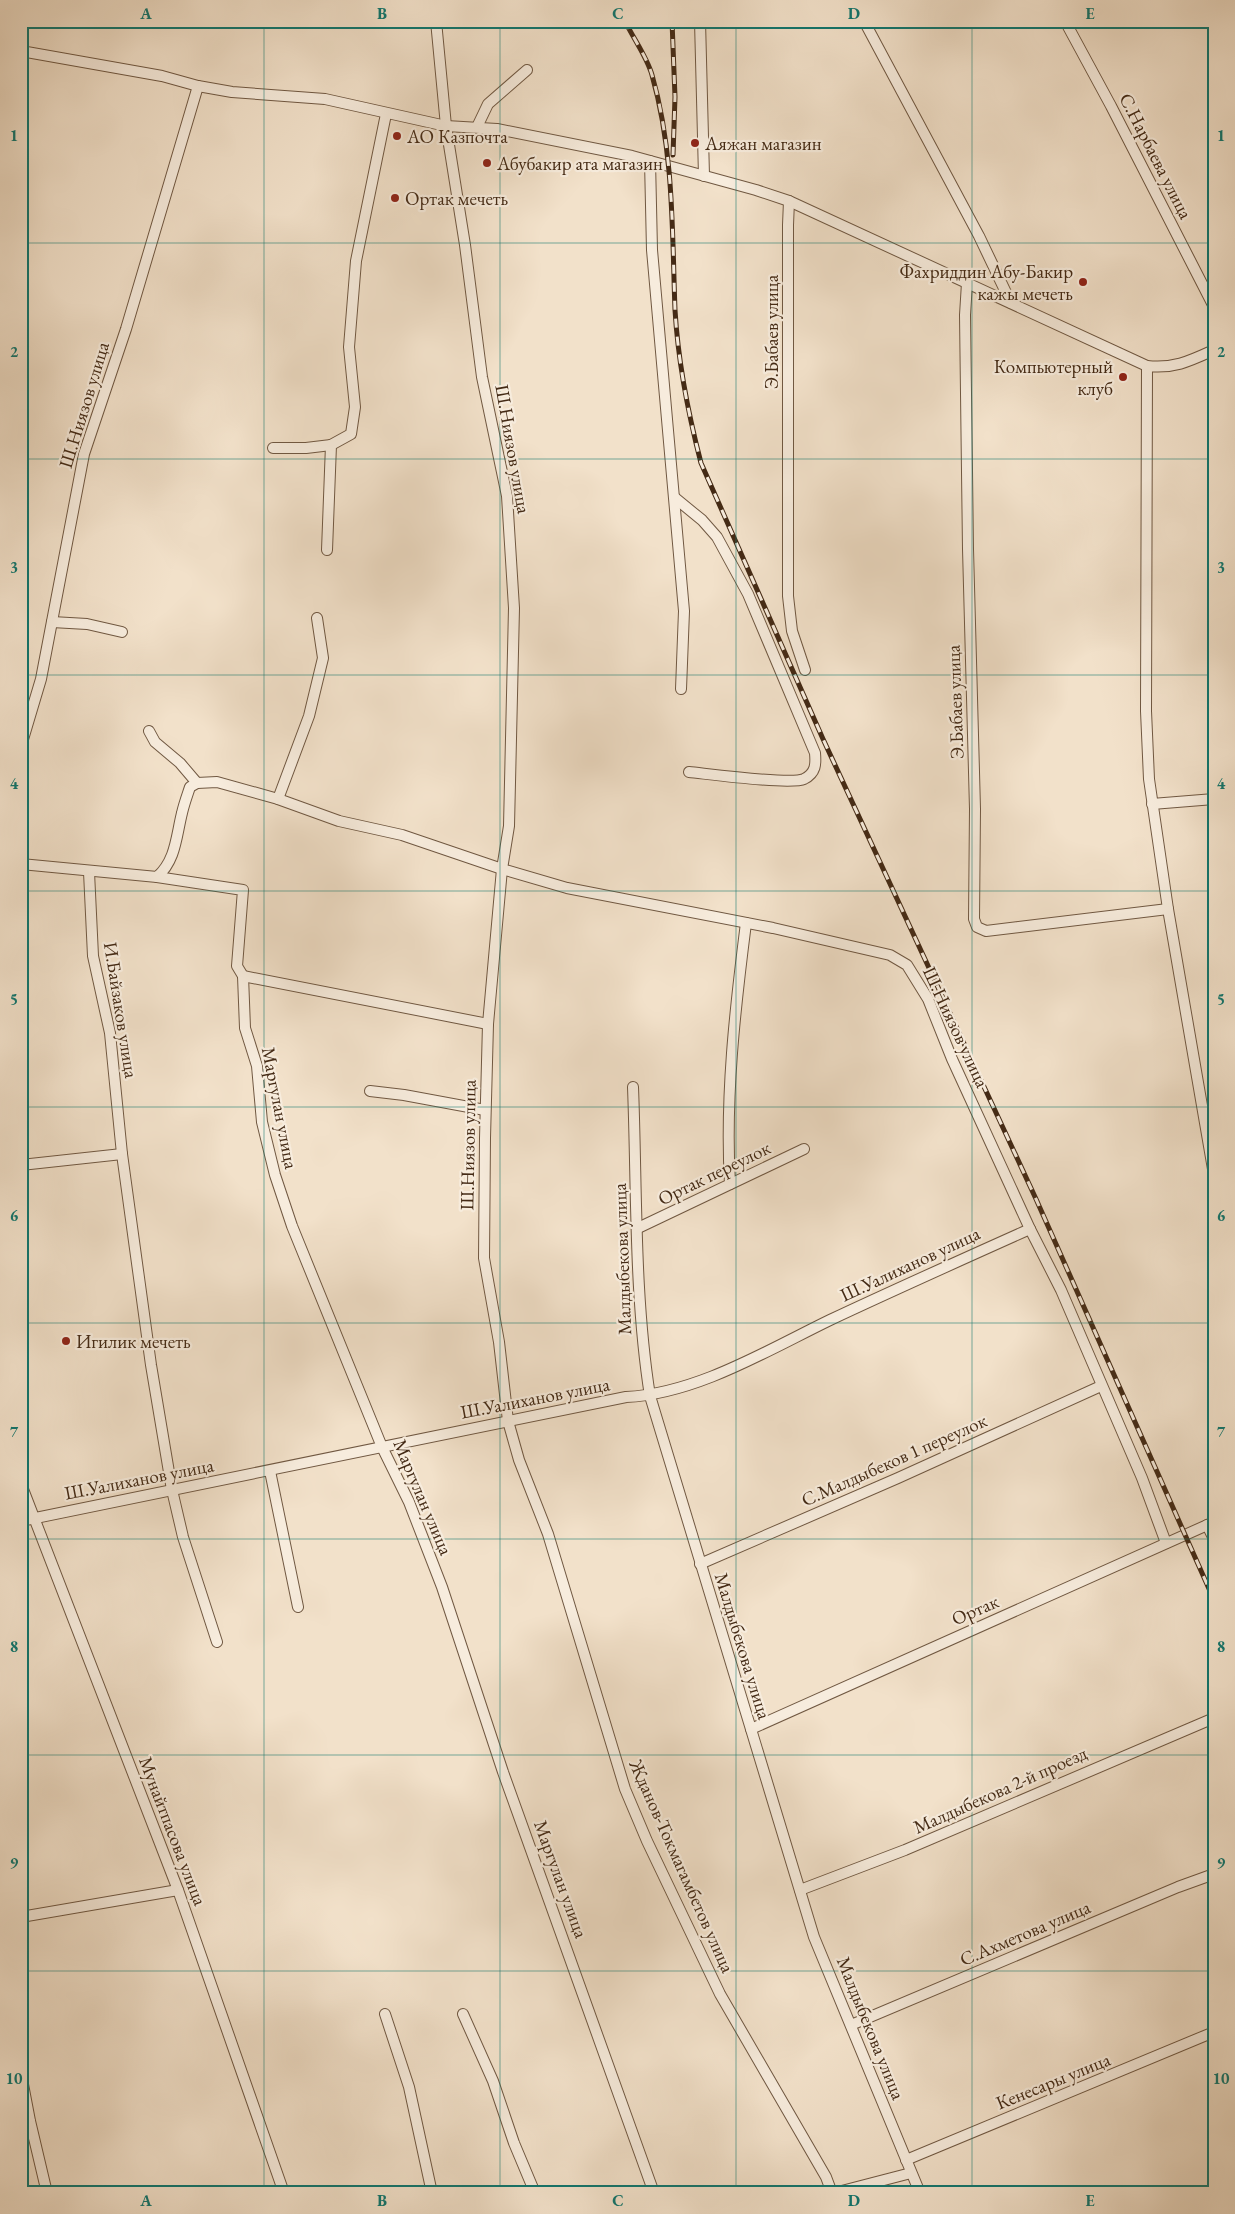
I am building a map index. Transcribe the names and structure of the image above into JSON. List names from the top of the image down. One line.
{"streets":{"street":["С.Нарбаева улица","Э.Бабаев улица","Ш.Ниязов улица","И.Байзаков улица","Маргулан улица","Ортак переулок","Малдыбекова улица","Ш.Уалиханов улица","С.Малдыбеков 1 переулок","Ортак","Малдыбекова 2-й проезд","Мунайтпасова улица","Жданов-Токмагамбетов улица","С.Ахметова улица","Кенесары улица"]},"crossings":[["Ш.Ниязов улица","Ш.Уалиханов улица"],["Ш.Ниязов улица","С.Малдыбеков 1 переулок"],["Ш.Ниязов улица","Ортак"],["Ш.Ниязов улица","Жданов-Токмагамбетов улица"],["И.Байзаков улица","Ш.Уалиханов улица"],["Маргулан улица","Ш.Уалиханов улица"],["Ортак переулок","Малдыбекова улица"],["Малдыбекова улица","Ш.Уалиханов улица"],["Малдыбекова улица","С.Малдыбеков 1 переулок"],["Малдыбекова улица","Ортак"],["Малдыбекова улица","Малдыбекова 2-й проезд"],["Малдыбекова улица","С.Ахметова улица"],["Малдыбекова улица","Кенесары улица"],["Ш.Уалиханов улица","Мунайтпасова улица"],["Ш.Уалиханов улица","Жданов-Токмагамбетов улица"]],"places":["АО Казпочта","Аяжан магазин","Абубакир ата магазин","Ортак мечеть","Фахриддин Абу-Бакир кажы мечеть","Компьютерный клуб","Игилик мечеть"],"grid":{"columns":["A","B","C","D","E"],"rows":["1","2","3","4","5","6","7","8","9","10"]}}
